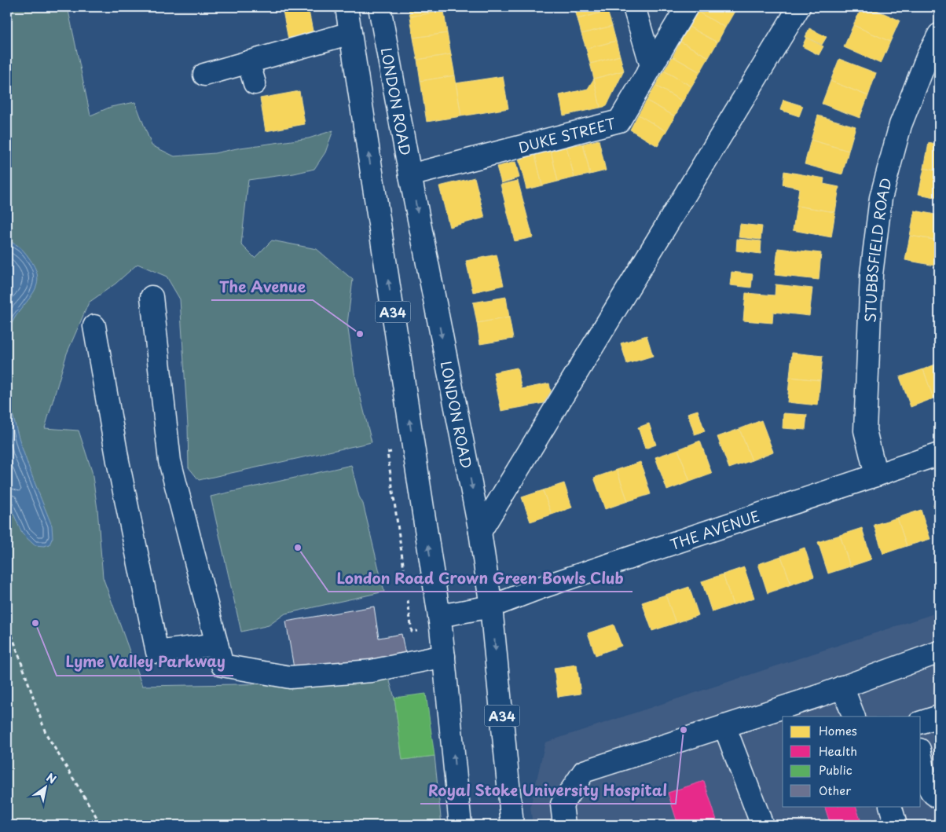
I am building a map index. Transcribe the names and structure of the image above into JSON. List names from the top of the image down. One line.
{"streets":{"main road":["LONDON ROAD","DUKE STREET","STUBBSFIELD ROAD","A34","THE AVENUE"]},"crossings":[["LONDON ROAD","DUKE STREET"],["LONDON ROAD","THE AVENUE"],["STUBBSFIELD ROAD","THE AVENUE"],["A34","THE AVENUE"]],"places":["The Avenue","London Road Crown Green Bowls Club","Lyme Valley Parkway","Royal Stoke University Hospital"],"legend":["Homes","Health","Public","Other"],"north":"top right"}
